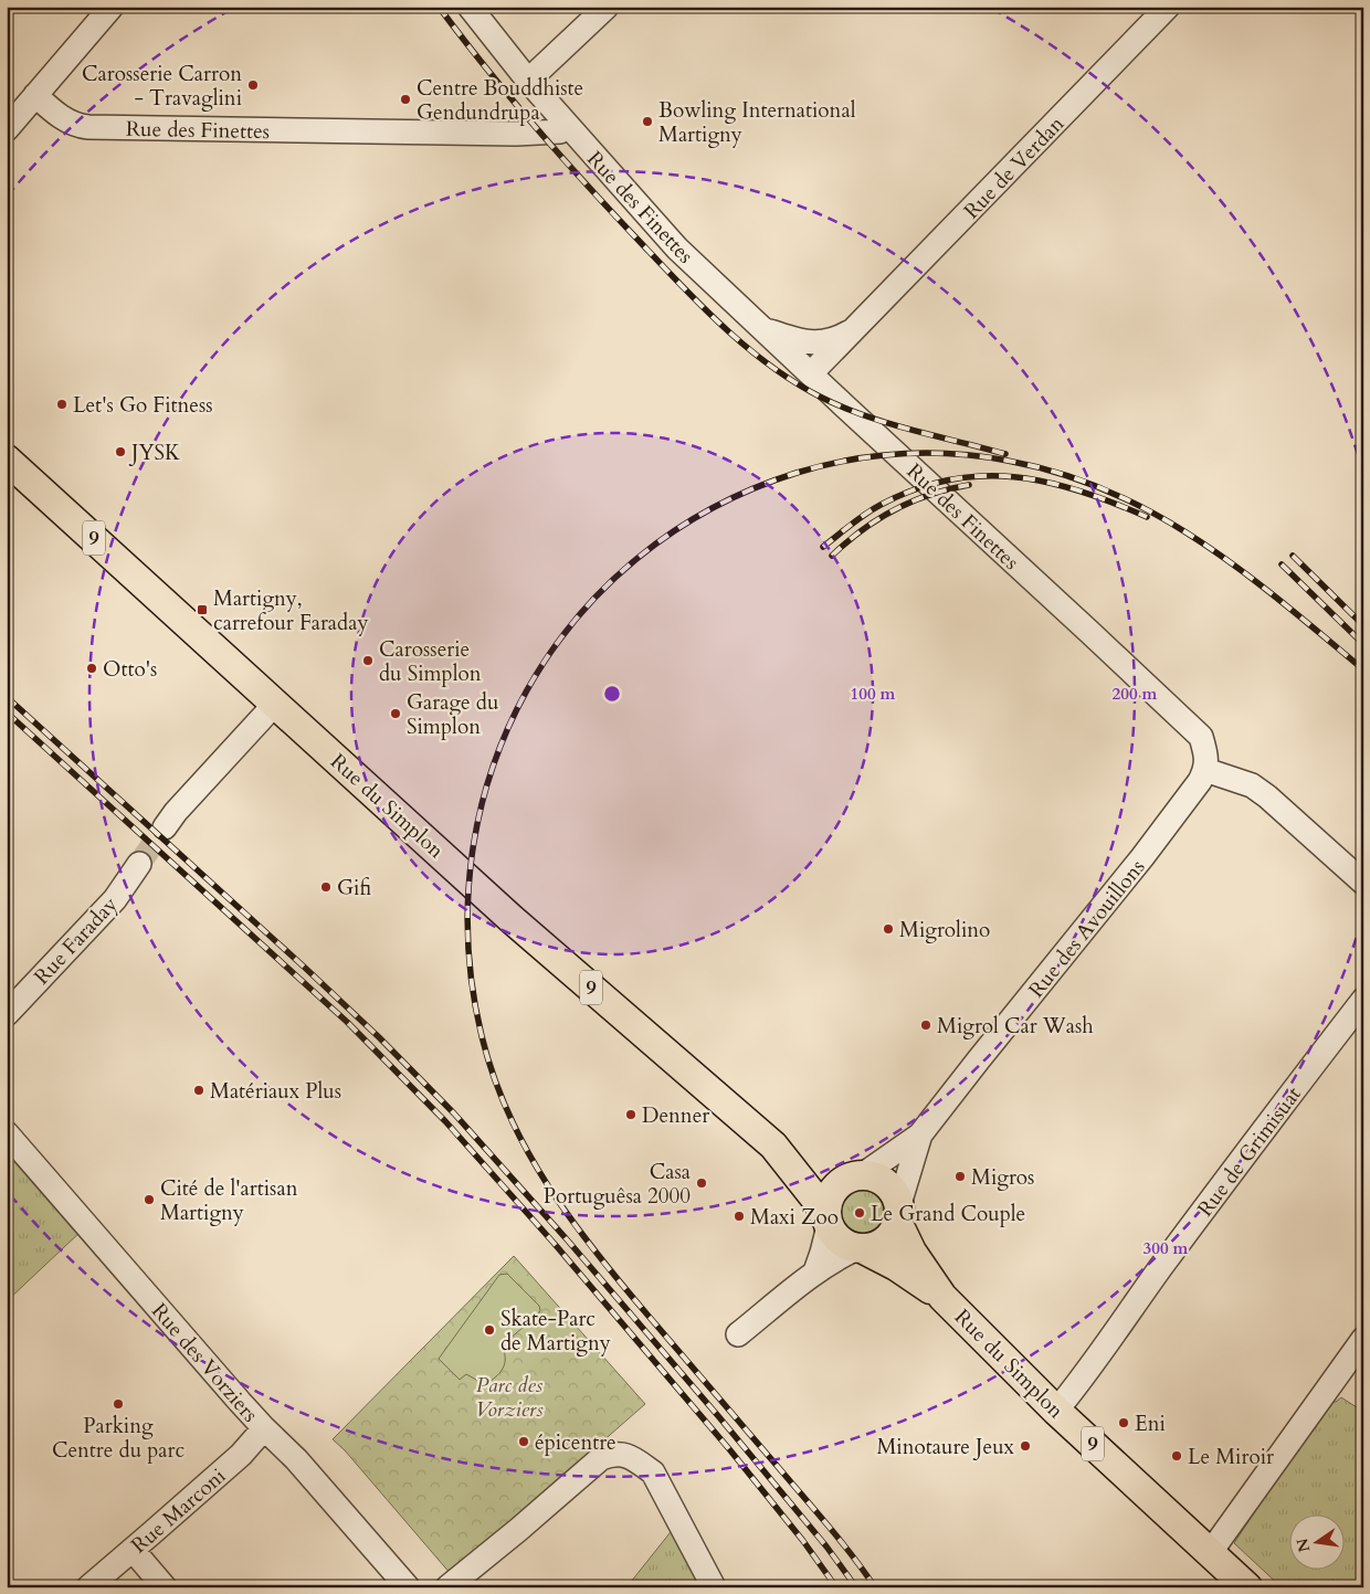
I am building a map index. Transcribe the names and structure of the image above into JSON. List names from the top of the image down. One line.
{"streets":{"main road":["9","Rue du Simplon"],"street":["Rue des Finettes","Rue de Verdan","Rue des Avouillons","Rue Faraday","Rue de Grimisuat","Rue des Vorziers","Rue Marconi"]},"crossings":[["Rue des Finettes","Rue de Verdan"],["Rue des Finettes","Rue des Avouillons"],["9","Rue du Simplon"],["9","Rue des Avouillons"],["Rue du Simplon","Rue des Avouillons"],["Rue du Simplon","Rue de Grimisuat"],["Rue des Vorziers","Rue Marconi"]],"parks":["Parc des Vorziers"],"places":{"other":["Carosserie Carron - Travaglini","Centre Bouddhiste Gendundrupa","Bowling International Martigny","Let's Go Fitness","JYSK","Carosserie du Simplon","Otto's","Garage du Simplon","Gifi","Migrolino","Migrol Car Wash","Matériaux Plus","Denner","Migros","Casa Portuguêsa 2000","Cité de l'artisan Martigny","Le Grand Couple","Maxi Zoo","Skate-Parc de Martigny","Parking Centre du parc","Eni","épicentre","Minotaure Jeux","Le Miroir"],"transit":["Martigny, carrefour Faraday"]},"north":"left","rings":["100 m","200 m","300 m"]}
